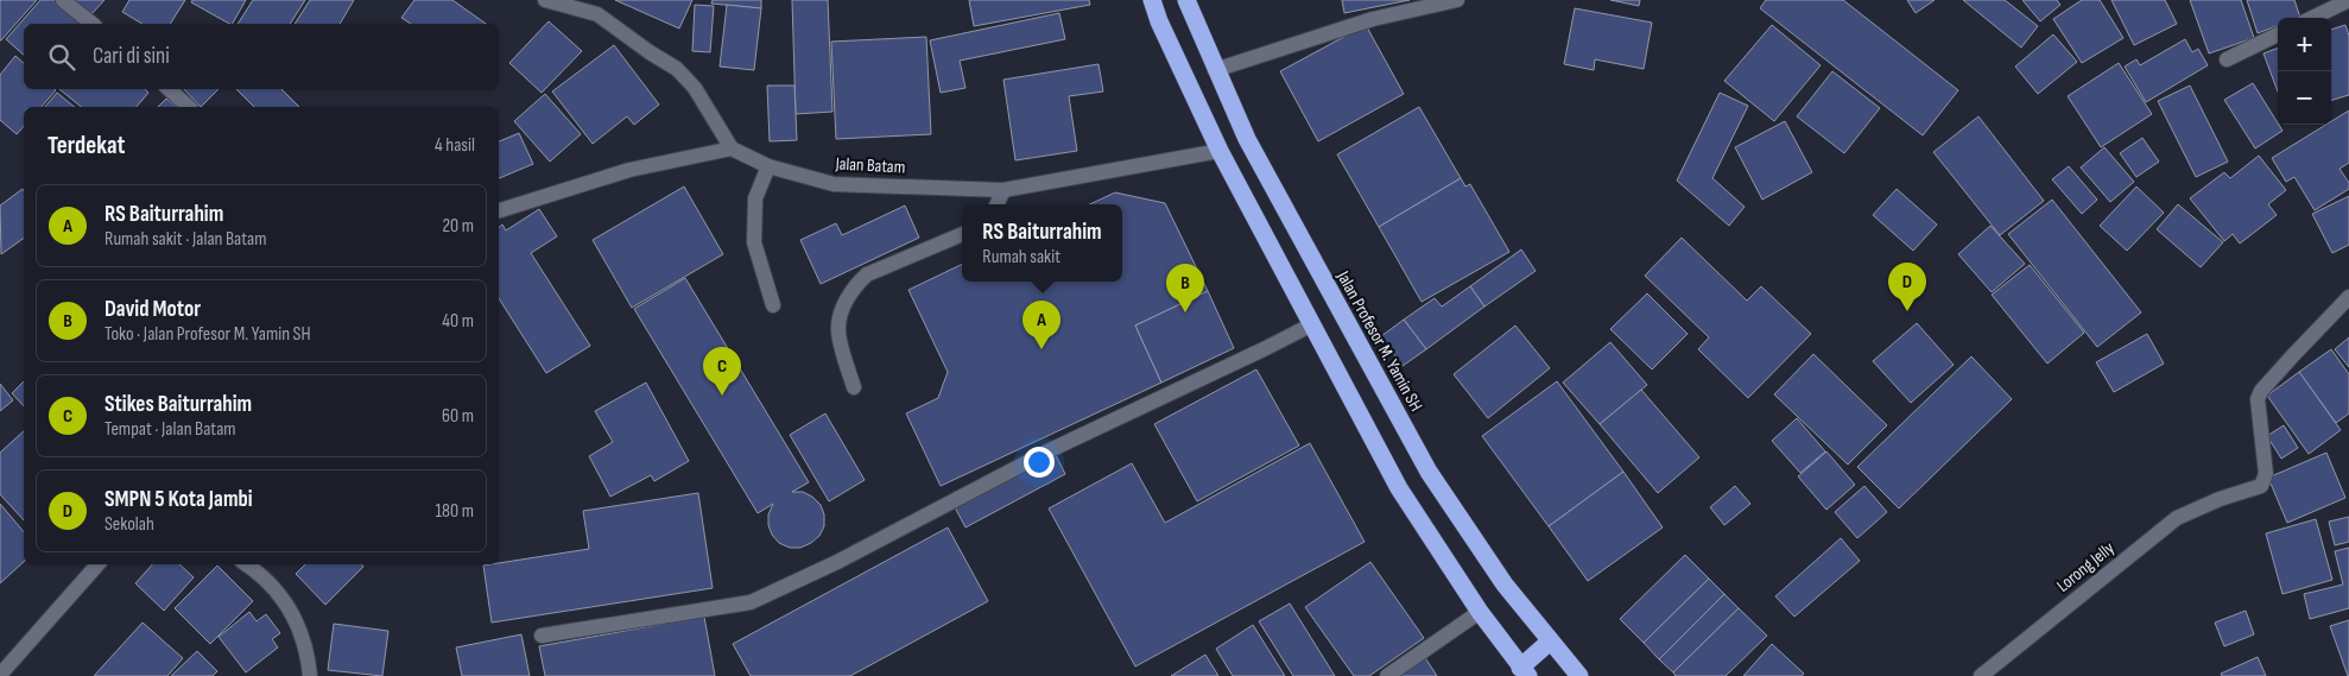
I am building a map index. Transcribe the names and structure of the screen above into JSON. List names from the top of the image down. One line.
{"streets":{"highway":["Jalan Profesor M. Yamin SH"],"street":["Jalan Batam","Lorong Jelly"]},"page":{"map_buttons":["+","−"],"search":"Cari di sini","heading":["Terdekat","4 hasil"],"list":[{"mark":"A","name":"RS Baiturrahim","note":"Rumah sakit · Jalan Batam","value":"20 m"},{"mark":"B","name":"David Motor","note":"Toko · Jalan Profesor M. Yamin SH","value":"40 m"},{"mark":"C","name":"Stikes Baiturrahim","note":"Tempat · Jalan Batam","value":"60 m"},{"mark":"D","name":"SMPN 5 Kota Jambi","note":"Sekolah","value":"180 m"}],"popup":["RS Baiturrahim","Rumah sakit"],"pins":["D","B","A","C"]}}
